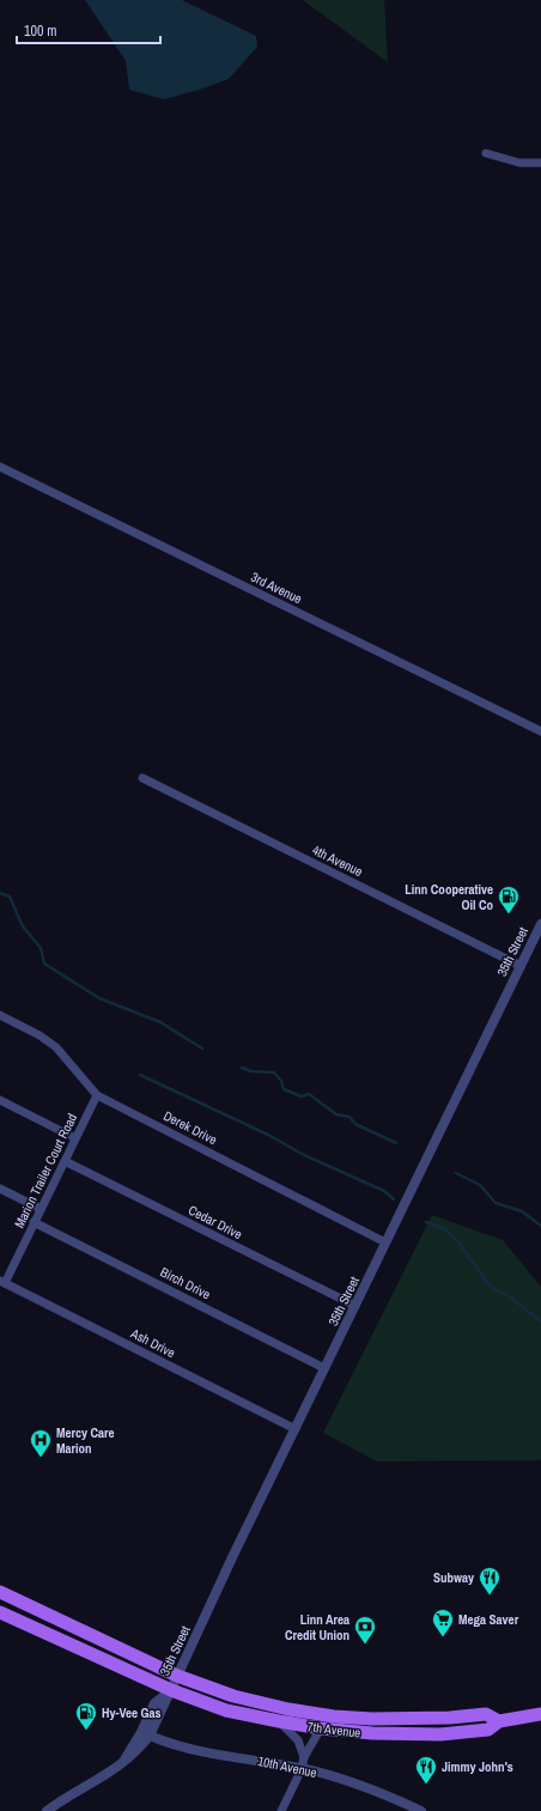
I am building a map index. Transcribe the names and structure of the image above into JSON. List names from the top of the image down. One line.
{"streets":{"main road":["7th Avenue"],"street":["3rd Avenue","4th Avenue","35th Street","Derek Drive","Marion Trailer Court Road","Cedar Drive","Birch Drive","Ash Drive","10th Avenue"]},"crossings":[["4th Avenue","35th Street"],["35th Street","Derek Drive"],["35th Street","Cedar Drive"],["35th Street","Birch Drive"],["35th Street","Ash Drive"],["35th Street","7th Avenue"],["35th Street","10th Avenue"],["Derek Drive","Marion Trailer Court Road"],["Marion Trailer Court Road","Cedar Drive"],["Marion Trailer Court Road","Birch Drive"],["Marion Trailer Court Road","Ash Drive"]],"places":{"fuel station":["Linn Cooperative Oil Co","Hy-Vee Gas"],"hospital":["Mercy Care Marion"],"restaurant":["Subway","Jimmy John's"],"supermarket":["Mega Saver"],"bank":["Linn Area Credit Union"]},"scale_bar":"100 m"}
